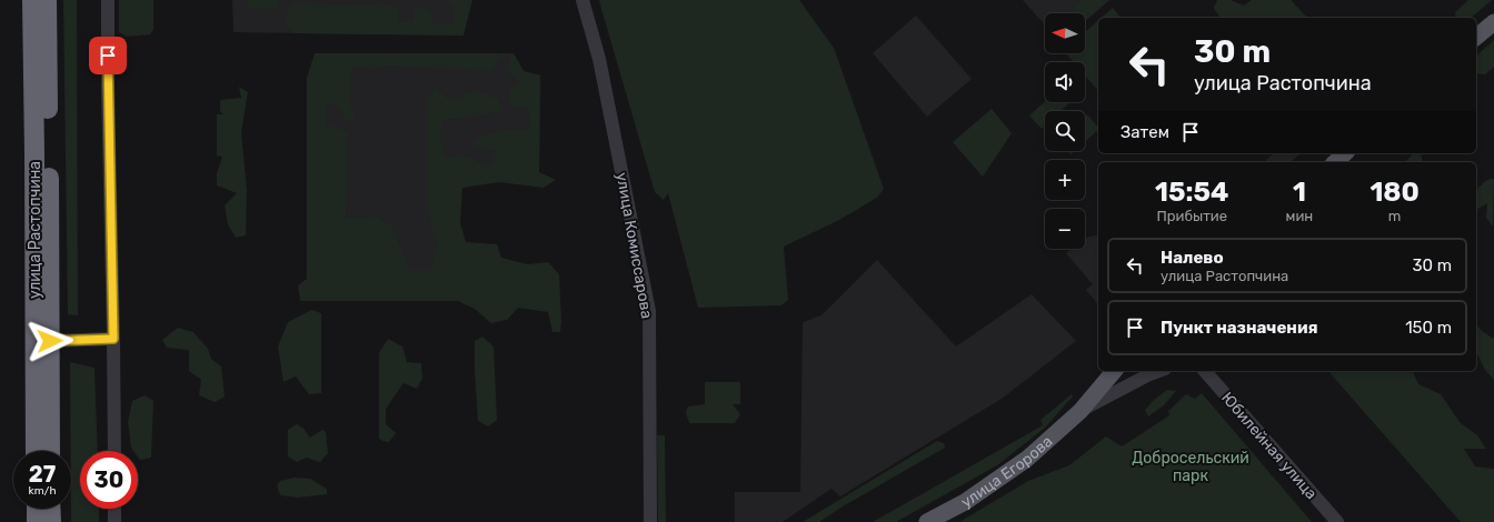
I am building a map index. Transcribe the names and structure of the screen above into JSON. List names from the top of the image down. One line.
{"streets":{"highway":["улица Растопчина"],"main road":["улица Егорова"],"street":["улица Комиссарова","Юбилейная улица"]},"parks":["Добросельский парк"],"north":"left","page":{"map_buttons":["+","−"],"turn":["30 m","улица Растопчина"],"then":"Затем","eta":["15:54","Прибытие","1","мин","180","m"],"list":[{"name":"Налево","note":"улица Растопчина","value":"30 m"},{"name":"Пункт назначения","value":"150 m"}],"speed":"27 km/h","limit":"30"}}
